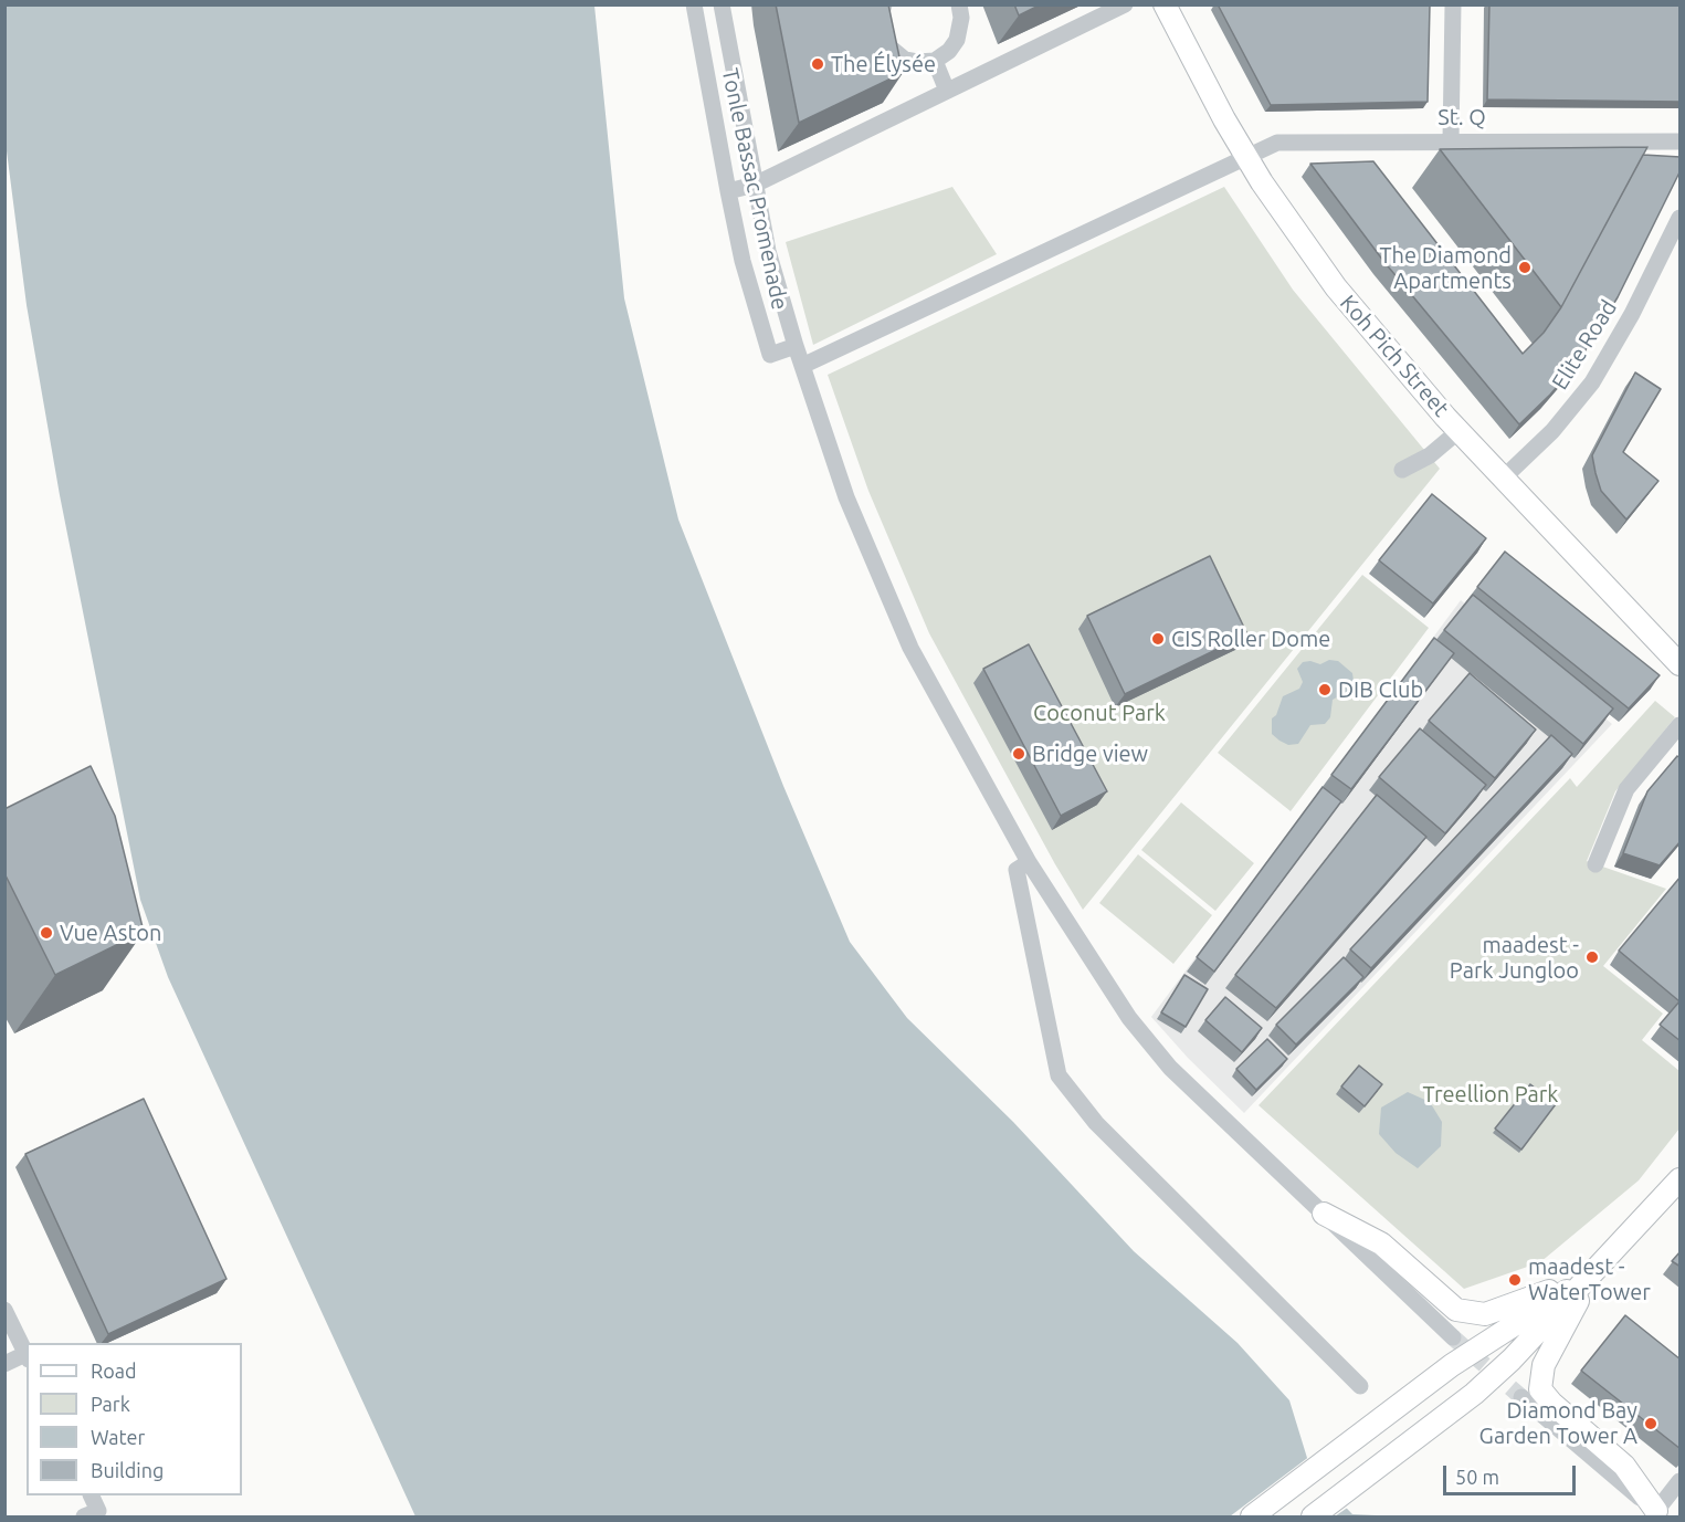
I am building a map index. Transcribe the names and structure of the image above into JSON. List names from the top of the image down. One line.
{"streets":{"main road":["Koh Pich Street"],"street":["St. Q","Tonle Bassac Promenade","Elite Road"]},"crossings":[["St. Q","Koh Pich Street"],["Elite Road","Koh Pich Street"]],"parks":["Coconut Park","Treellion Park"],"places":["The Élysée","The Diamond Apartments","CIS Roller Dome","DIB Club","Bridge view","Vue Aston","maadest - Park Jungloo","maadest - WaterTower","Diamond Bay Garden Tower A"],"legend":["Road","Park","Water","Building"],"scale_bar":"50 m"}
